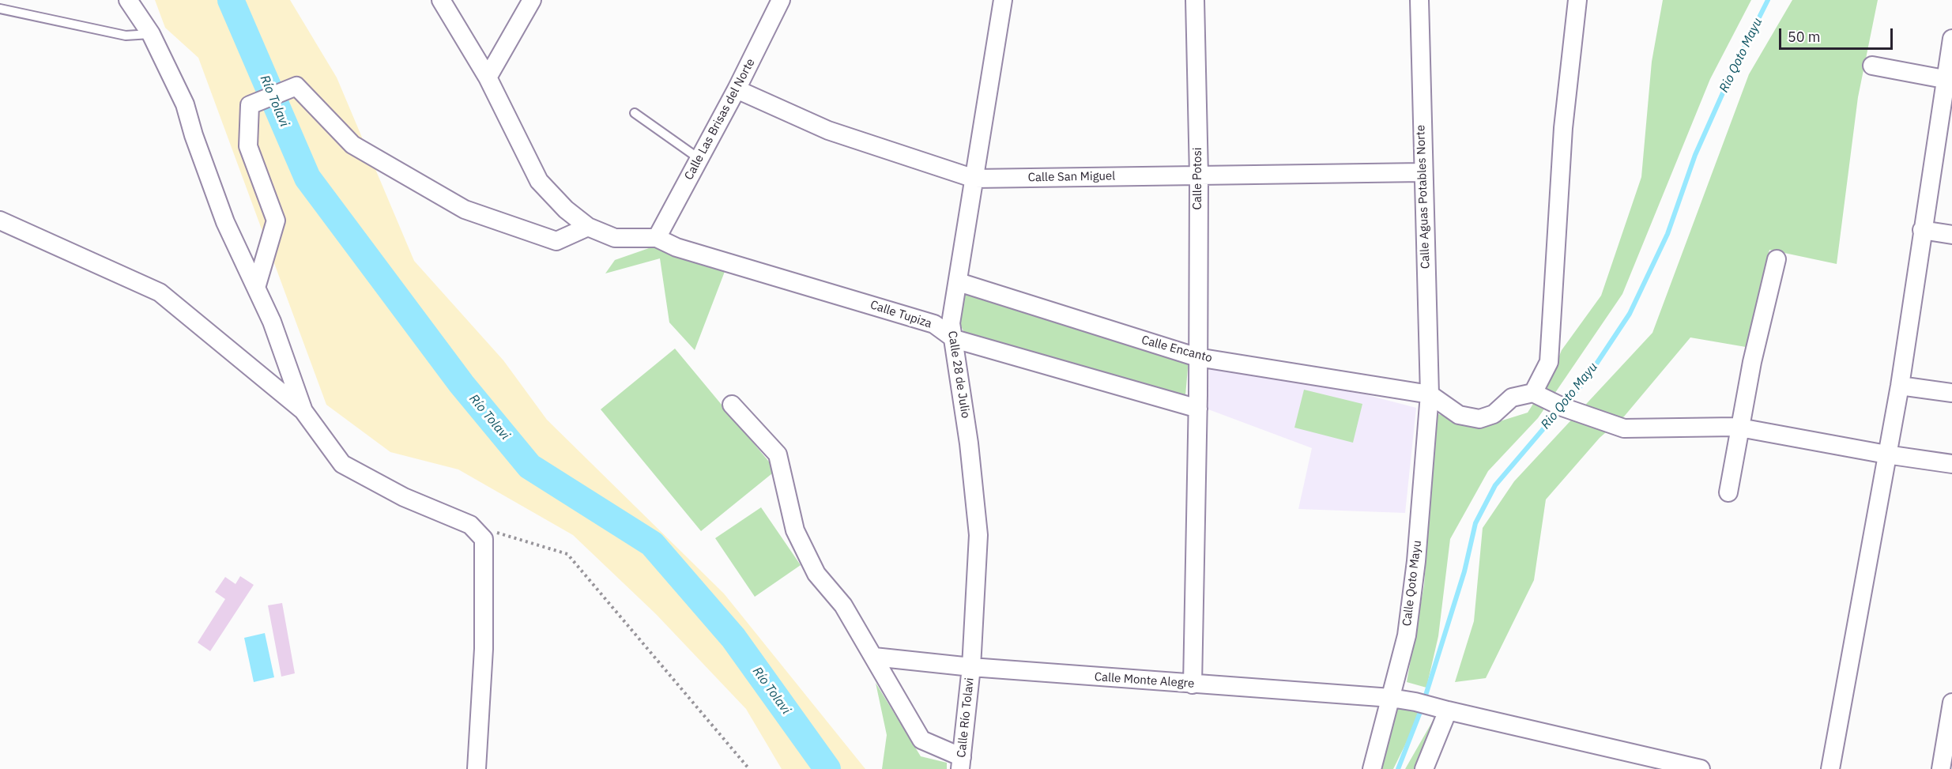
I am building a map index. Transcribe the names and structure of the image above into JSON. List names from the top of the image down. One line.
{"streets":{"street":["Calle Las Brisas del Norte","Calle San Miguel","Calle Potosi","Calle Aguas Potables Norte","Calle Tupiza","Calle Encanto","Calle 28 de Julio","Calle Qoto Mayu","Calle Monte Alegre","Calle Río Tolavi"]},"crossings":[["Calle Las Brisas del Norte","Calle San Miguel"],["Calle Las Brisas del Norte","Calle Tupiza"],["Calle San Miguel","Calle Potosi"],["Calle San Miguel","Calle Aguas Potables Norte"],["Calle San Miguel","Calle 28 de Julio"],["Calle Potosi","Calle Tupiza"],["Calle Potosi","Calle Encanto"],["Calle Potosi","Calle Monte Alegre"],["Calle Aguas Potables Norte","Calle Encanto"],["Calle Aguas Potables Norte","Calle Qoto Mayu"],["Calle Tupiza","Calle 28 de Julio"],["Calle Encanto","Calle 28 de Julio"],["Calle Encanto","Calle Qoto Mayu"],["Calle 28 de Julio","Calle Monte Alegre"],["Calle 28 de Julio","Calle Río Tolavi"],["Calle Qoto Mayu","Calle Monte Alegre"],["Calle Monte Alegre","Calle Río Tolavi"]],"water":["Rio Qoto Mayu","Río Tolavi"],"scale_bar":"50 m"}
